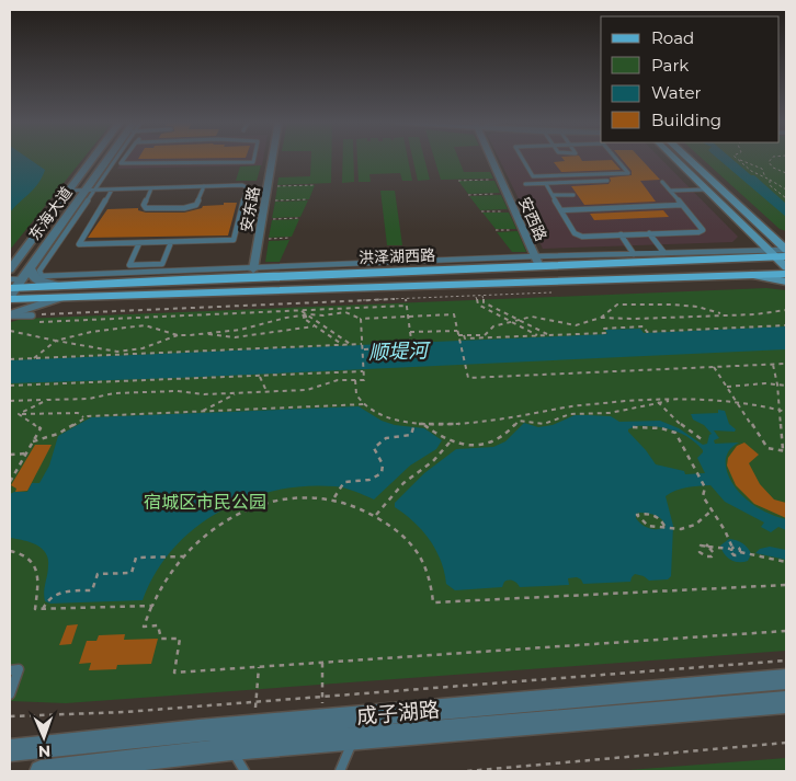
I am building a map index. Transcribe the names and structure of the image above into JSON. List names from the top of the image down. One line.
{"streets":{"main road":["洪泽湖西路"],"street":["安东路","东海大道","安西路","成子湖路"]},"crossings":[["东海大道","洪泽湖西路"],["安西路","洪泽湖西路"]],"water":["顺堤河"],"parks":["宿城区市民公园"],"legend":["Road","Park","Water","Building"],"north":"bottom"}
